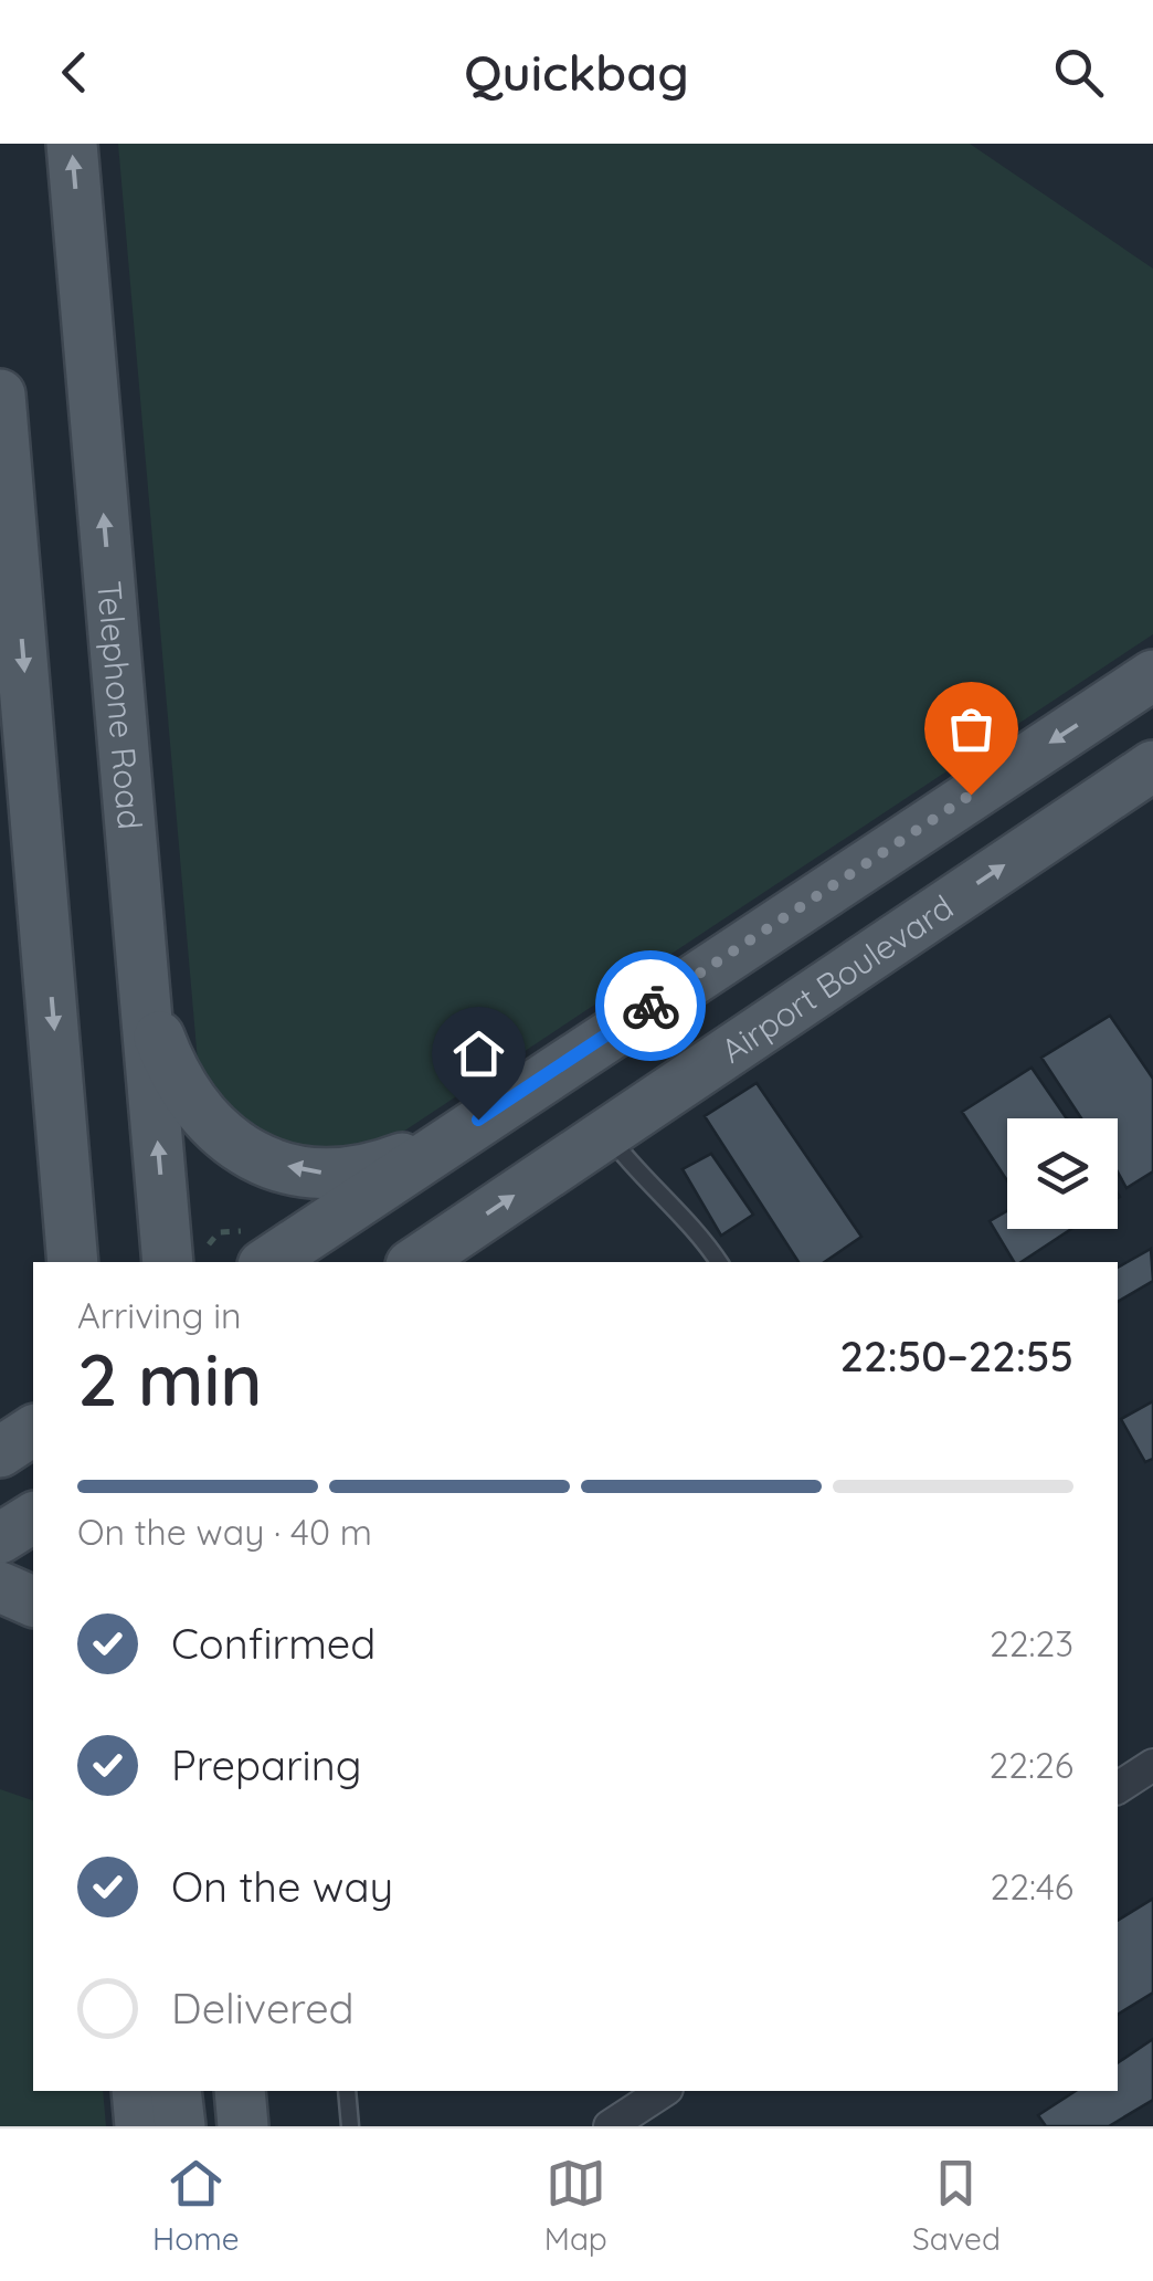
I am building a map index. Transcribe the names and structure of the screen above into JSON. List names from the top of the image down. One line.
{"streets":{"main road":["Telephone Road","Airport Boulevard"]},"page":{"header":"Quickbag","heading":["2 min","Arriving in","22:50–22:55"],"bar":"On the way · 40 m","list":[["Confirmed","22:23"],["Preparing","22:26"],["On the way","22:46"],"Delivered"],"tabs":["Home","Map","Saved"]}}
